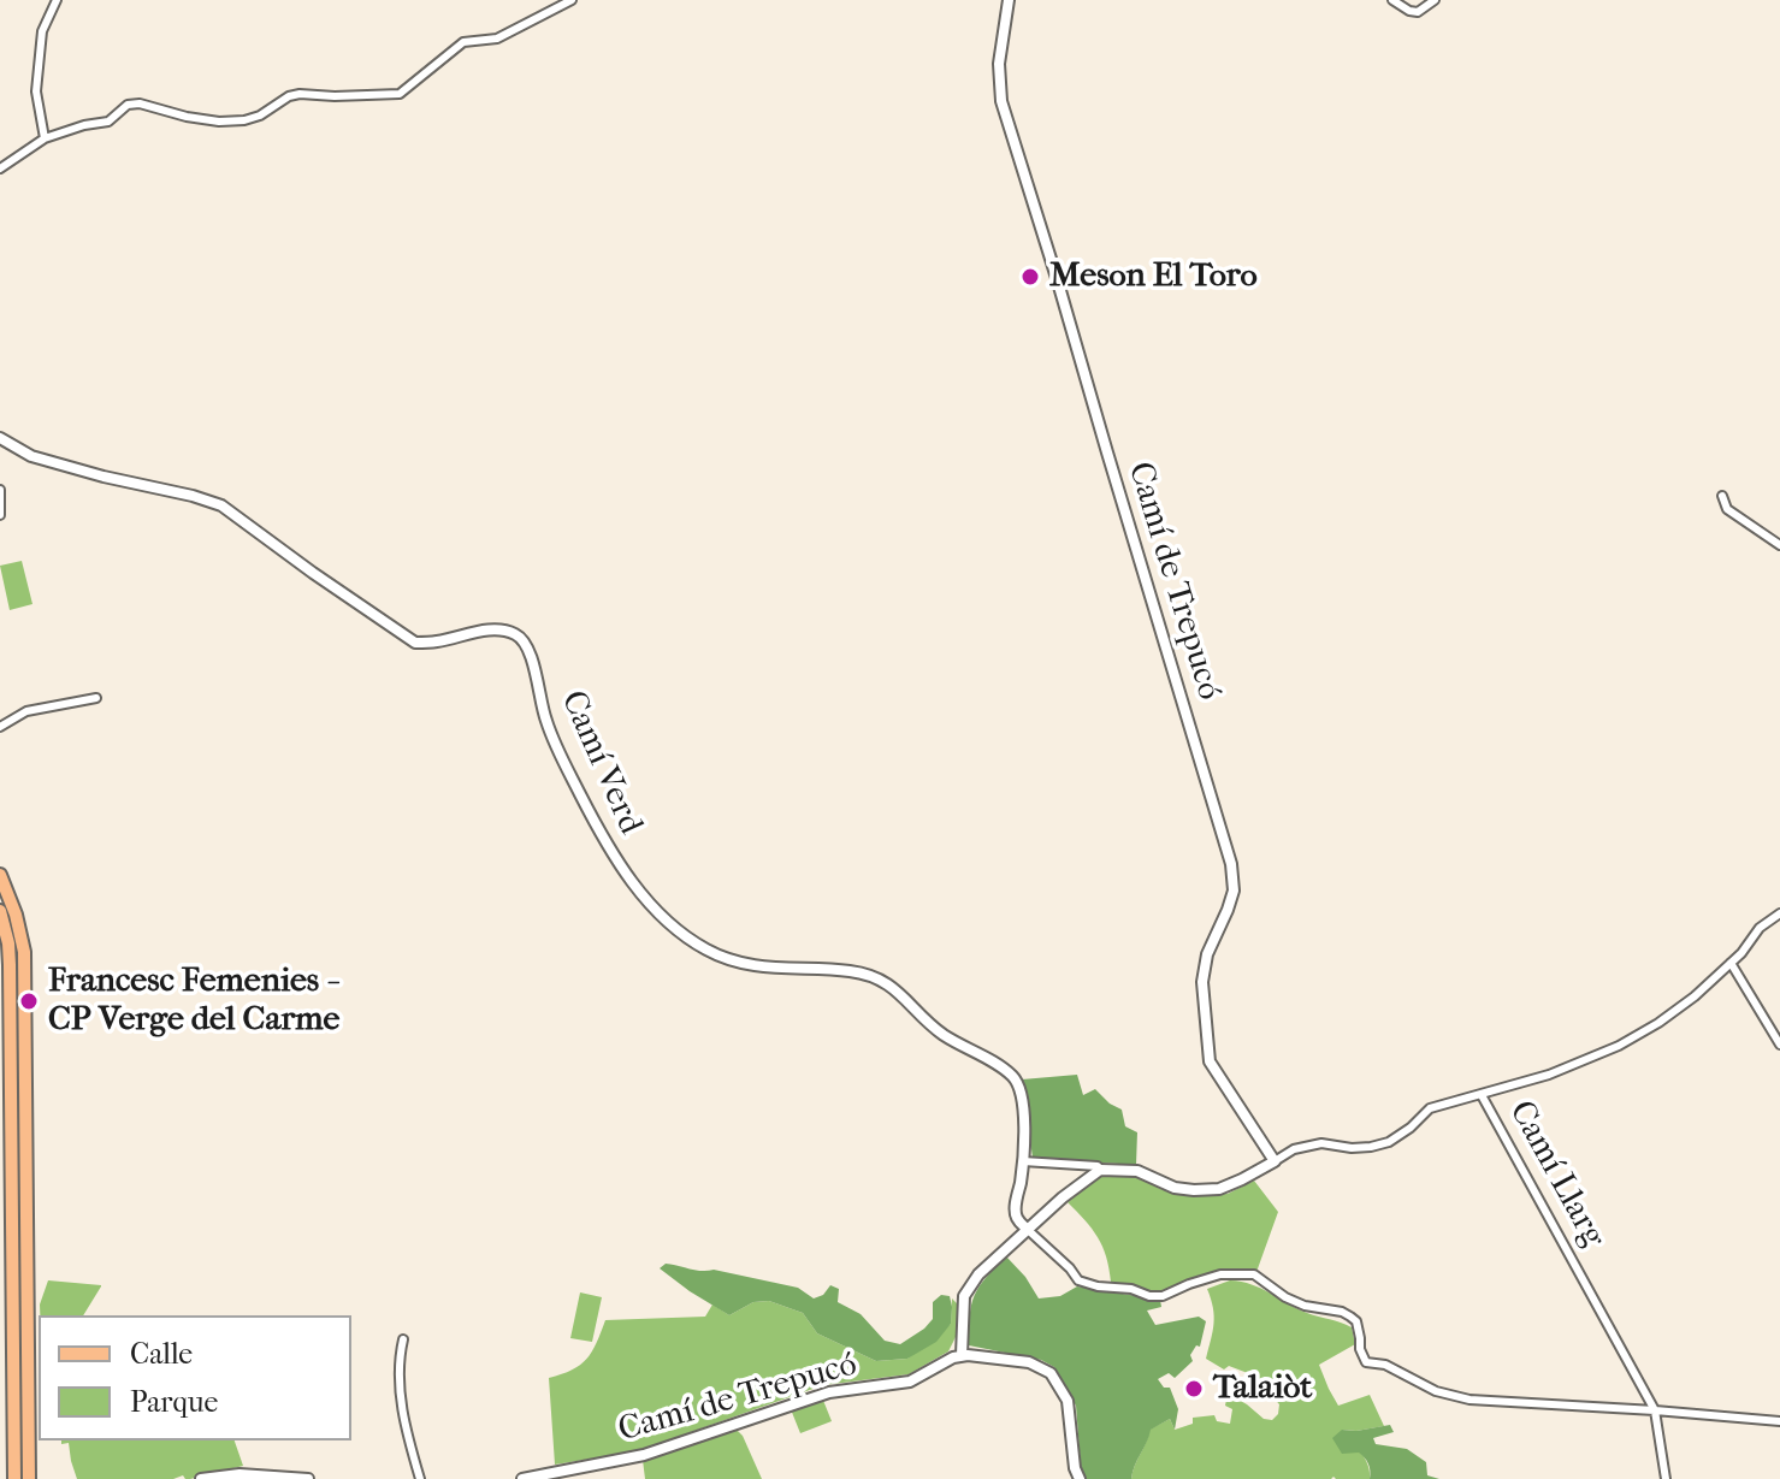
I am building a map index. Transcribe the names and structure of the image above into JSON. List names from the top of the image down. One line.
{"streets":{"street":["Camí de Trepucó","Camí Verd","Camí Llarg"]},"crossings":[["Camí de Trepucó","Camí Llarg"]],"places":["Meson El Toro","Francesc Femenies - CP Verge del Carme","Talaiòt"],"legend":["Calle","Parque"]}
